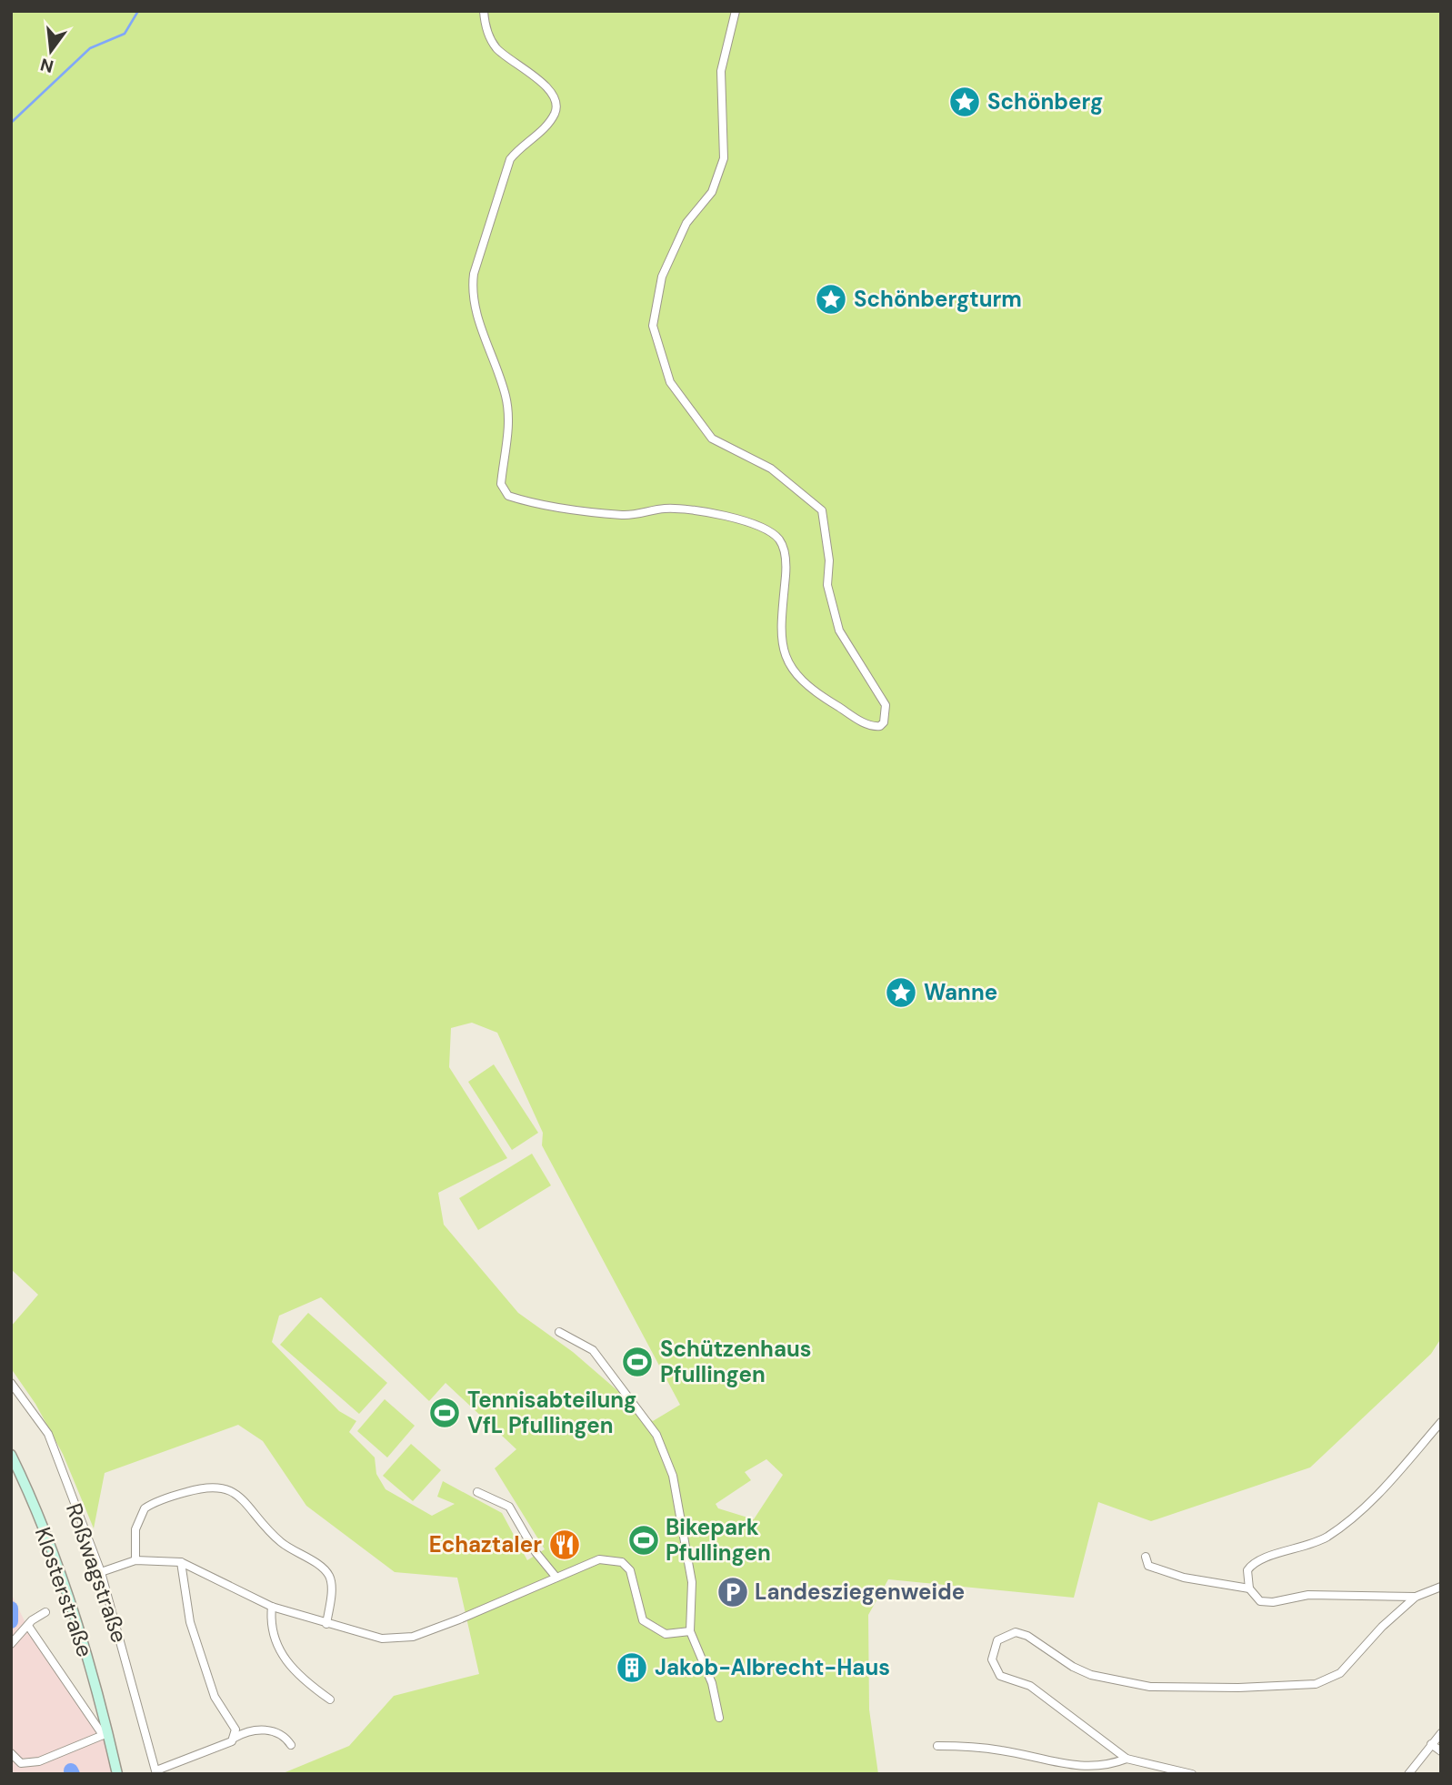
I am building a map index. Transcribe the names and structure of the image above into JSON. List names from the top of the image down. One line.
{"streets":{"main road":["Klosterstraße"],"street":["Roßwagstraße"]},"places":{"place":["Schönberg","Schönbergturm","Wanne"],"sports":["Schützenhaus Pfullingen","Tennisabteilung VfL Pfullingen","Bikepark Pfullingen"],"restaurant":["Echaztaler"],"parking":["Landesziegenweide"],"building":["Jakob-Albrecht-Haus"]},"north":"bottom"}
